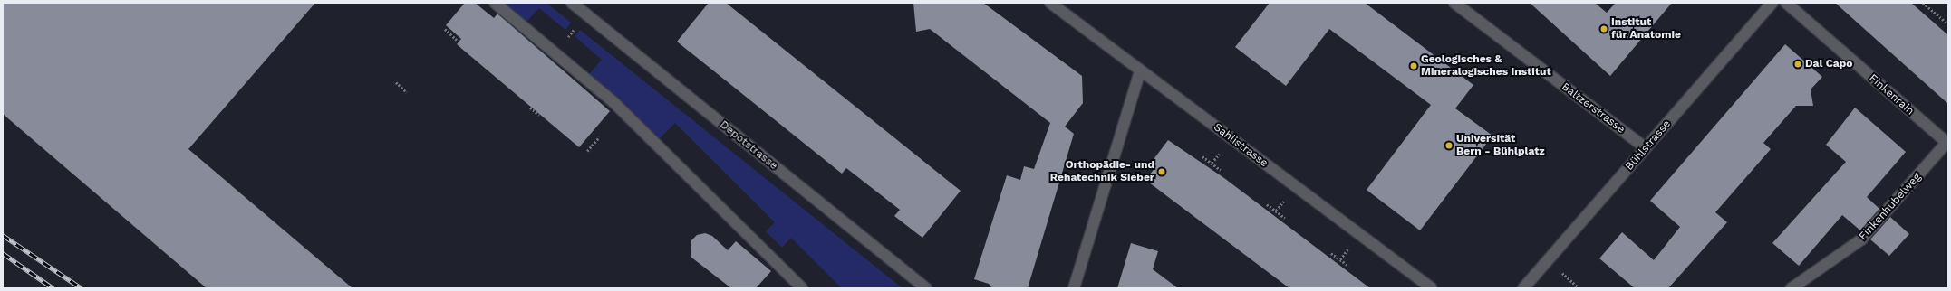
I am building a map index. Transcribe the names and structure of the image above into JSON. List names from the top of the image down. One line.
{"streets":{"street":["Finkenrain","Baltzerstrasse","Depotstrasse","Sahlistrasse","Bühlstrasse","Finkenhubelweg"]},"crossings":[["Finkenrain","Finkenhubelweg"],["Baltzerstrasse","Bühlstrasse"]],"places":["Institut für Anatomie","Dal Capo","Geologisches & Mineralogisches Institut","Universität Bern - Bühlplatz","Orthopädie- und Rehatechnik Sieber"]}
